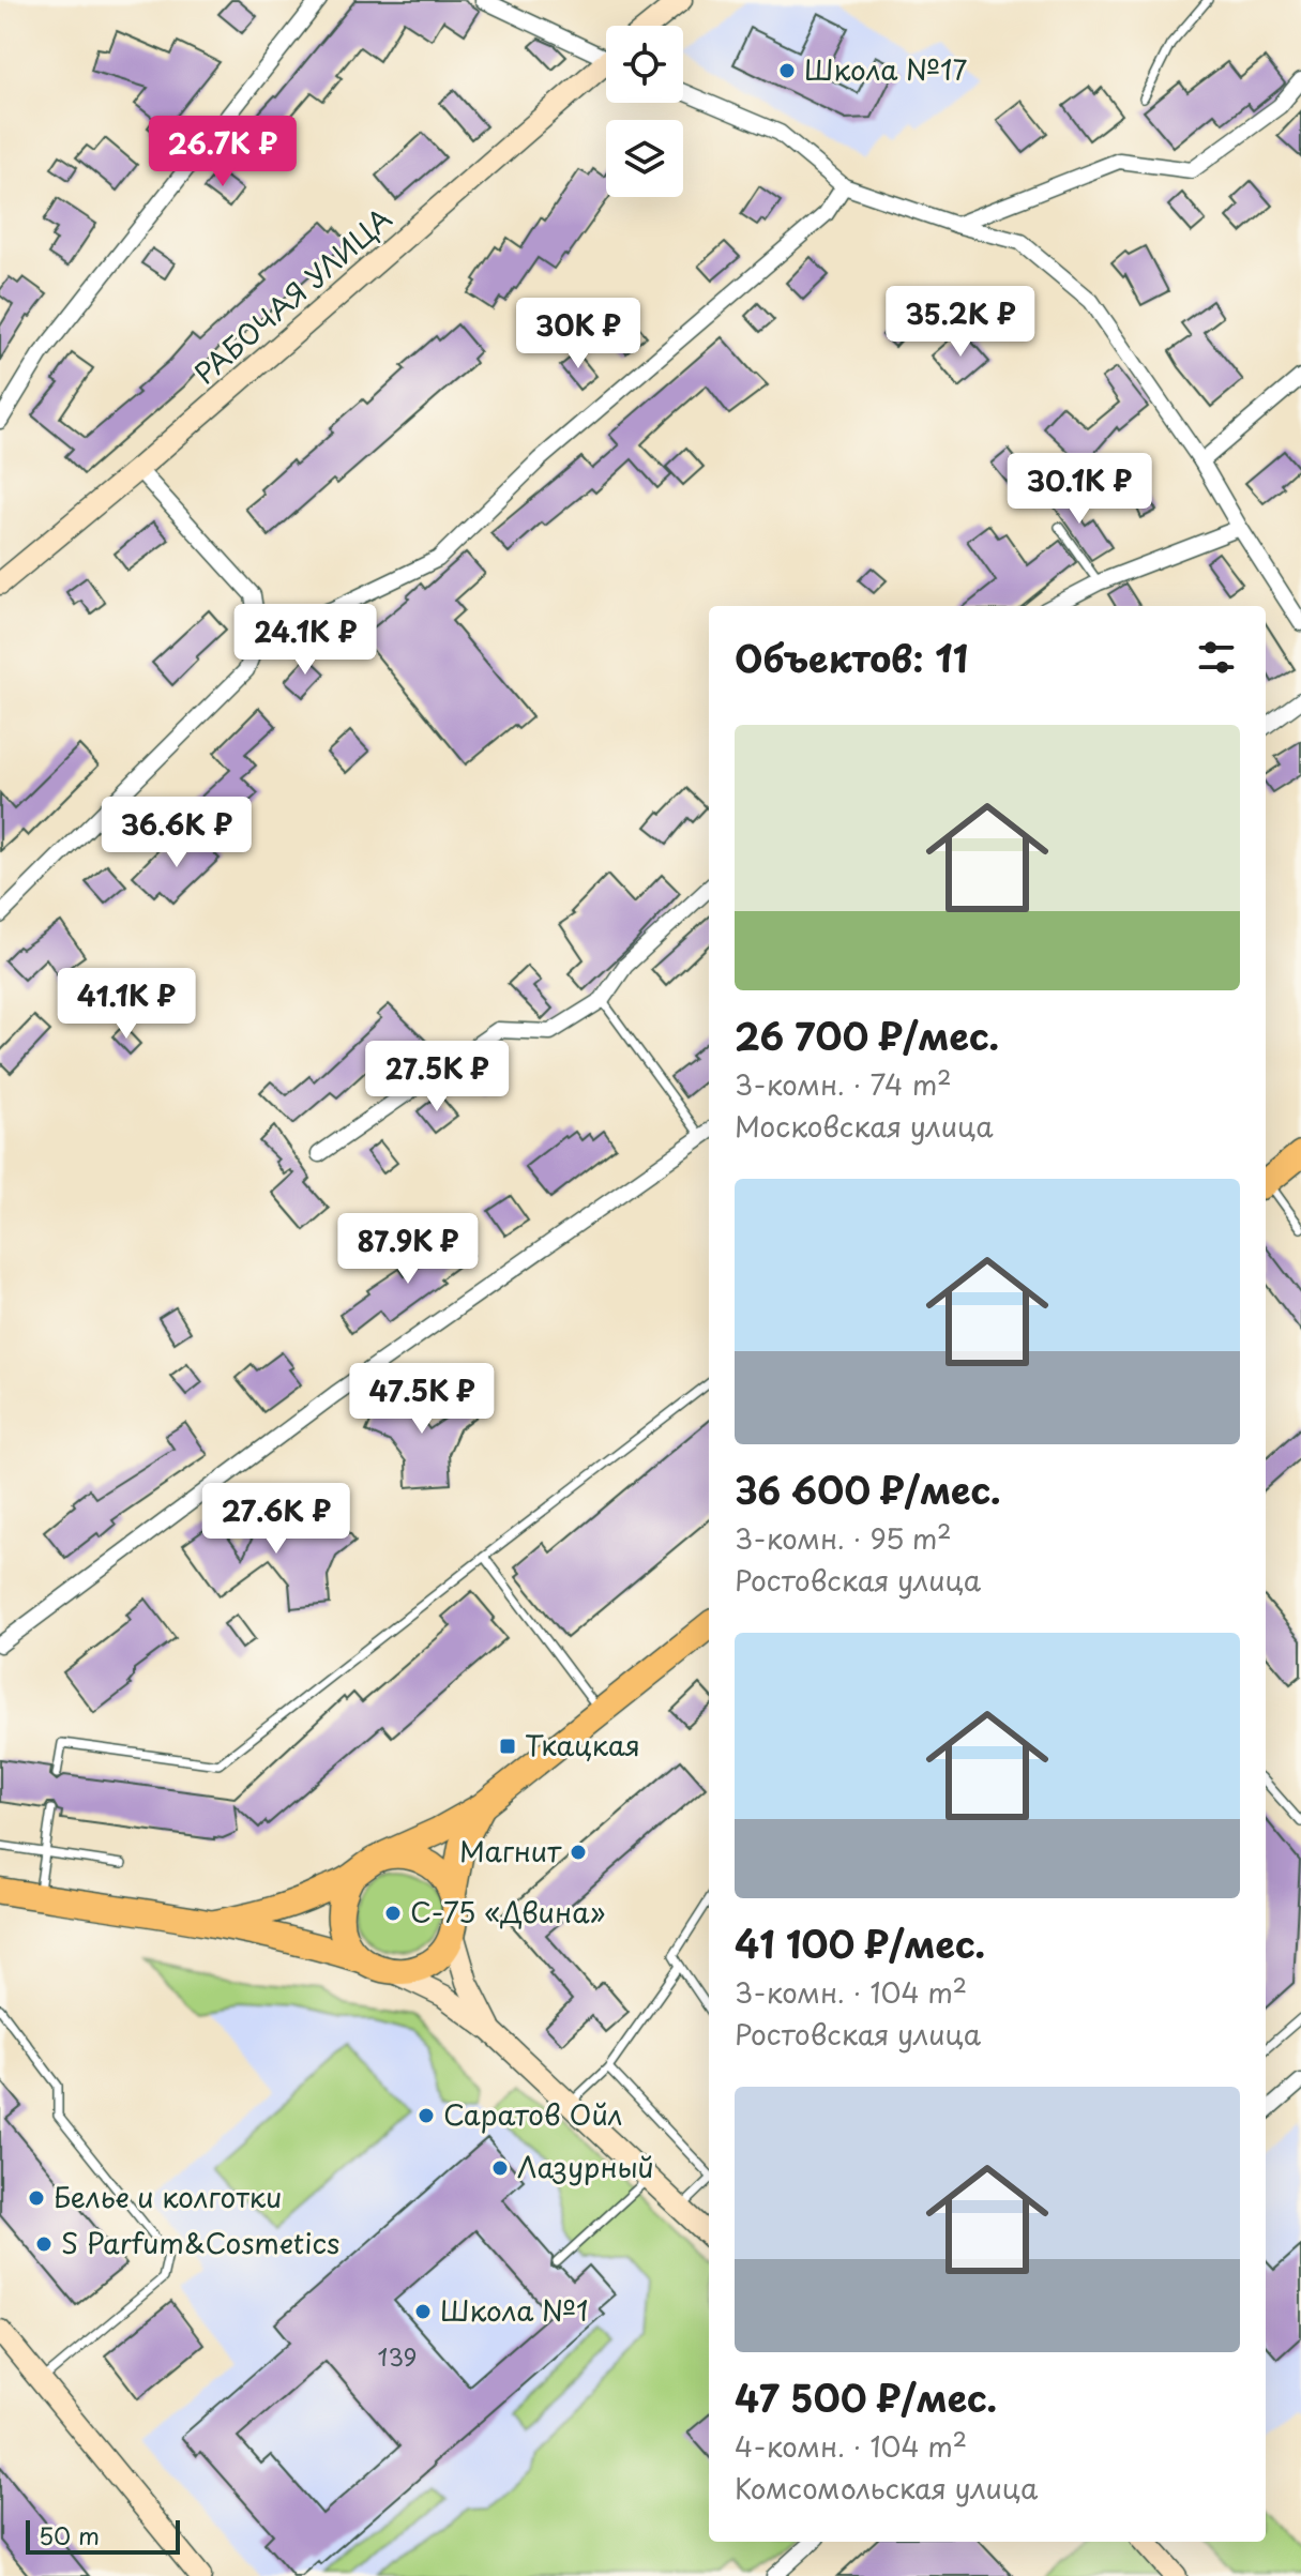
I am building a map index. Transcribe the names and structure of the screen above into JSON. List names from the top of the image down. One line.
{"streets":{"street":["РАБОЧАЯ УЛИЦА"]},"places":{"other":["Школа №17","Магнит","С-75 «Двина»","Саратов Ойл","Лазурный","Белье и колготки","S Parfum&Cosmetics","Школа №1"],"transit":["Ткацкая"]},"house_numbers":["139"],"scale_bar":"50 m","page":{"price":["26.7K ₽","35.2K ₽","30K ₽","30.1K ₽","24.1K ₽","36.6K ₽","41.1K ₽","27.5K ₽","87.9K ₽","47.5K ₽","27.6K ₽"],"heading":"Объектов: 11","list":[{"name":"26 700 ₽/мес.","note":"3-комн. · 74 m² · Московская улица"},{"name":"36 600 ₽/мес.","note":"3-комн. · 95 m² · Ростовская улица"},{"name":"41 100 ₽/мес.","note":"3-комн. · 104 m² · Ростовская улица"},{"name":"47 500 ₽/мес.","note":"4-комн. · 104 m² · Комсомольская улица"}],"scale":"50 m"}}
